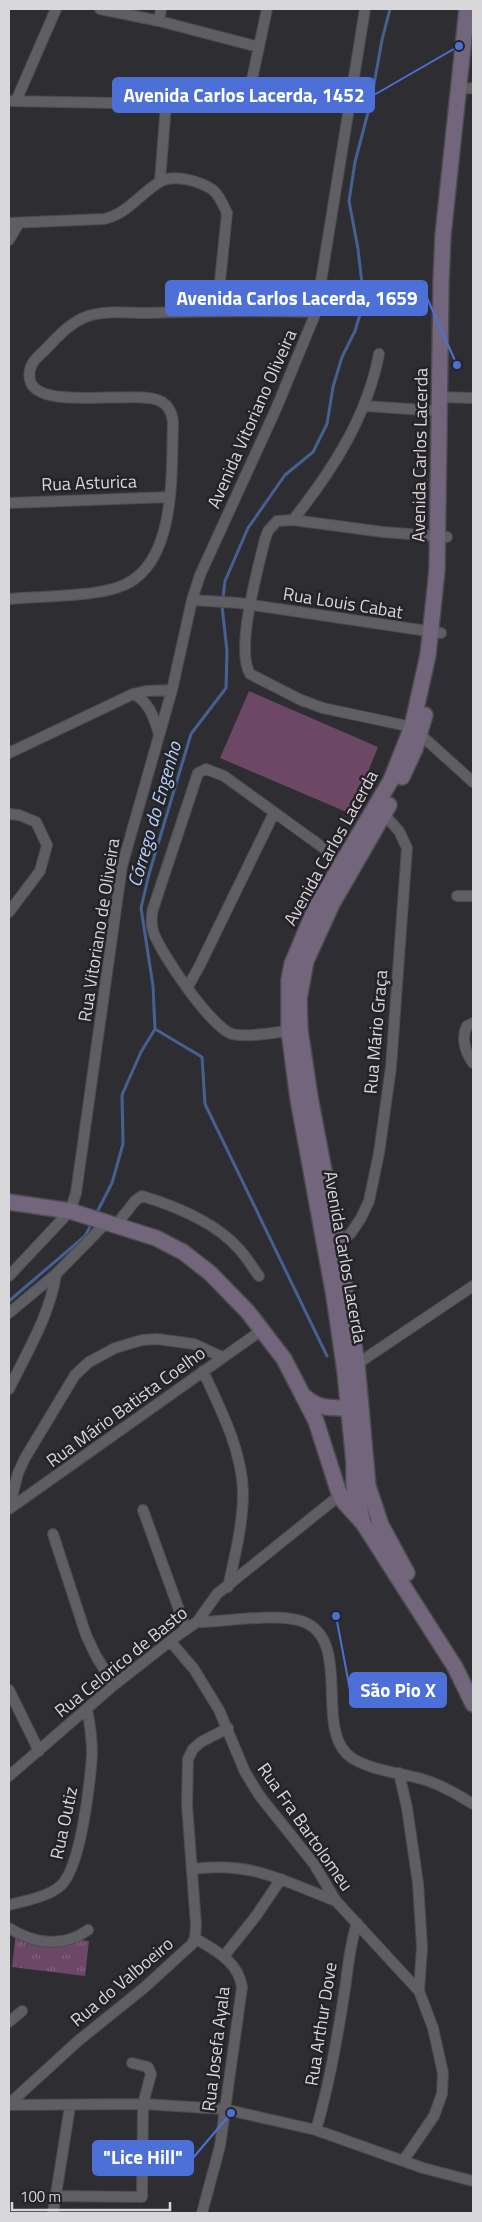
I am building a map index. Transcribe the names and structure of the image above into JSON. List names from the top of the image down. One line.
{"streets":{"main road":["Avenida Carlos Lacerda"],"street":["Avenida Vitoriano Oliveira","Rua Asturica","Rua Louis Cabat","Rua Vitoriano de Oliveira","Rua Mário Graça","Rua Mário Batista Coelho","Rua Celorico de Basto","Rua Outiz","Rua Fra Bartolomeu","Rua do Valboeiro","Rua Arthur Dove","Rua Josefa Ayala"]},"crossings":[["Avenida Vitoriano Oliveira","Rua Louis Cabat"],["Avenida Vitoriano Oliveira","Rua Vitoriano de Oliveira"],["Avenida Carlos Lacerda","Rua Louis Cabat"],["Avenida Carlos Lacerda","Rua Mário Graça"],["Rua Louis Cabat","Rua Vitoriano de Oliveira"],["Rua Celorico de Basto","Rua Outiz"],["Rua Celorico de Basto","Rua Fra Bartolomeu"],["Rua Fra Bartolomeu","Rua do Valboeiro"],["Rua Fra Bartolomeu","Rua Arthur Dove"],["Rua do Valboeiro","Rua Josefa Ayala"]],"water":["Córrego do Engenho"],"places":["Avenida Carlos Lacerda, 1452","Avenida Carlos Lacerda, 1659","São Pio X","\"Lice Hill\""],"scale_bar":"100 m"}
